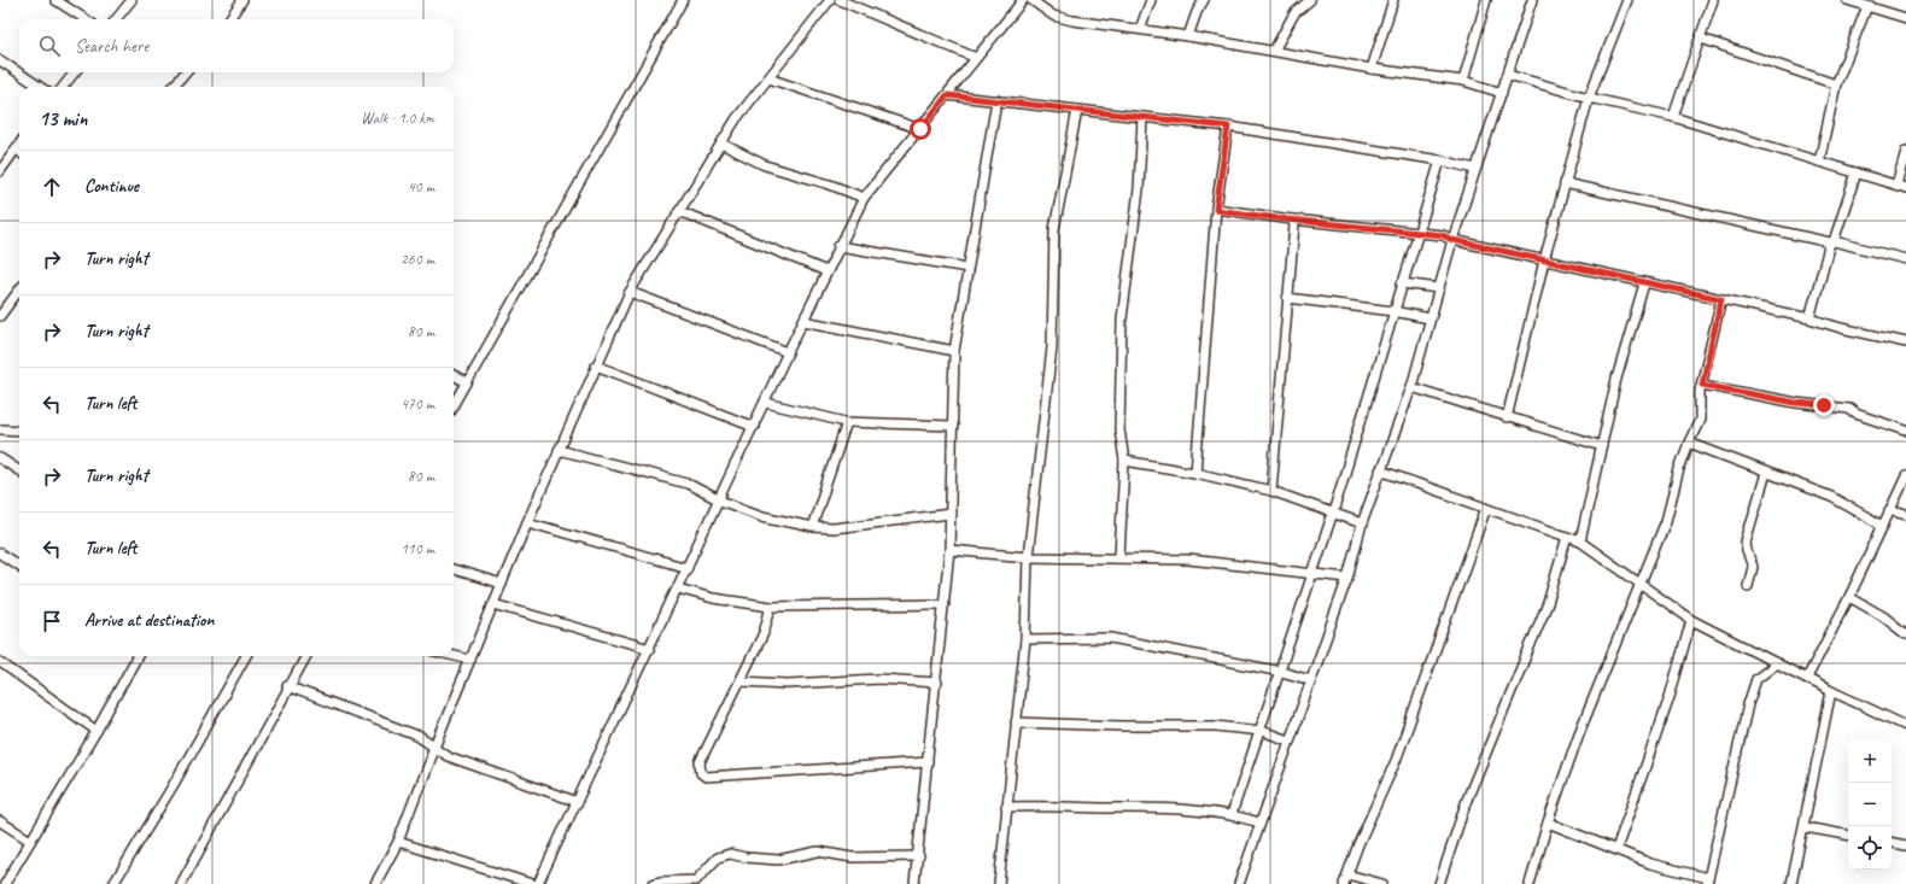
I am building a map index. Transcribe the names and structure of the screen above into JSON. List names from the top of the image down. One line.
{"page":{"search":"Search here","heading":["13 min","Walk · 1.0 km"],"list":[["Continue","40 m"],["Turn right","260 m"],["Turn right","80 m"],["Turn left","470 m"],["Turn right","80 m"],["Turn left","110 m"],"Arrive at destination"],"map_buttons":["+","−"]}}
